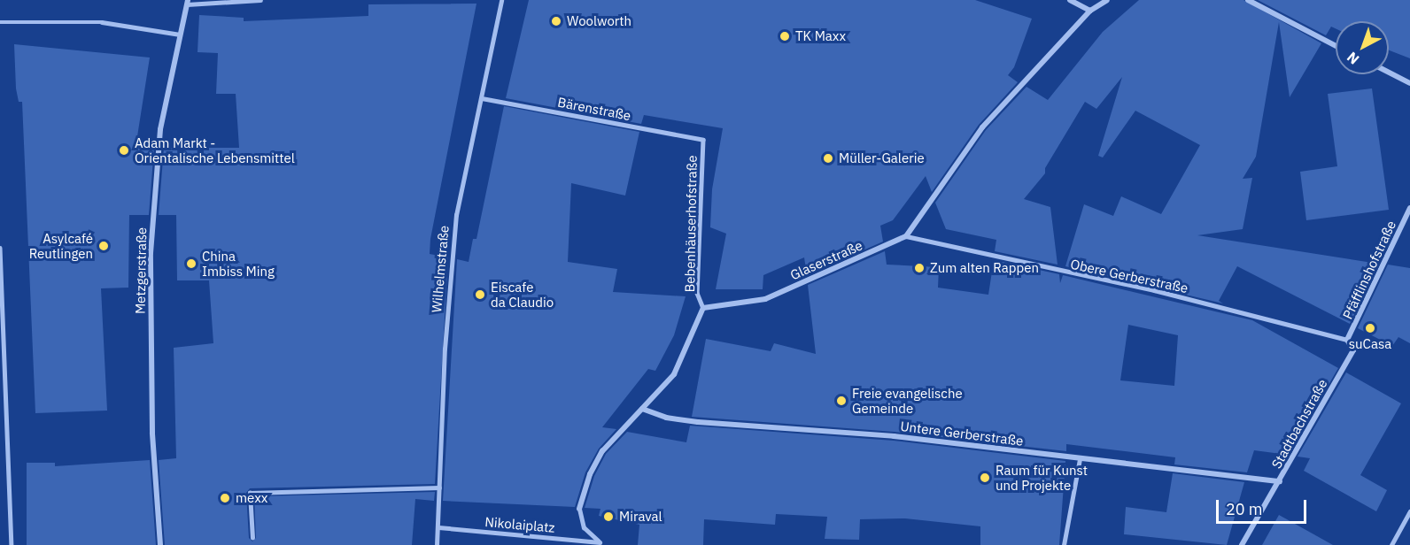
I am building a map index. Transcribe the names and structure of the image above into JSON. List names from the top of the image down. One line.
{"streets":{"street":["Glaserstraße","Wilhelmstraße","Pfäfflinshofstraße","Metzgerstraße","Obere Gerberstraße","Stadtbachstraße","Untere Gerberstraße","Nikolaiplatz"],"lane":["Bärenstraße","Bebenhäuserhofstraße"]},"crossings":[["Bärenstraße","Bebenhäuserhofstraße"],["Bärenstraße","Wilhelmstraße"],["Bebenhäuserhofstraße","Glaserstraße"],["Glaserstraße","Obere Gerberstraße"],["Wilhelmstraße","Nikolaiplatz"],["Pfäfflinshofstraße","Obere Gerberstraße"],["Pfäfflinshofstraße","Stadtbachstraße"],["Obere Gerberstraße","Stadtbachstraße"],["Stadtbachstraße","Untere Gerberstraße"]],"places":["Woolworth","TK Maxx","Adam Markt - Orientalische Lebensmittel","Müller-Galerie","Asylcafé Reutlingen","China Imbiss Ming","Zum alten Rappen","Eiscafe da Claudio","suCasa","Freie evangelische Gemeinde","Raum für Kunst und Projekte","mexx","Miraval"],"scale_bar":"20 m","north":"bottom left"}
